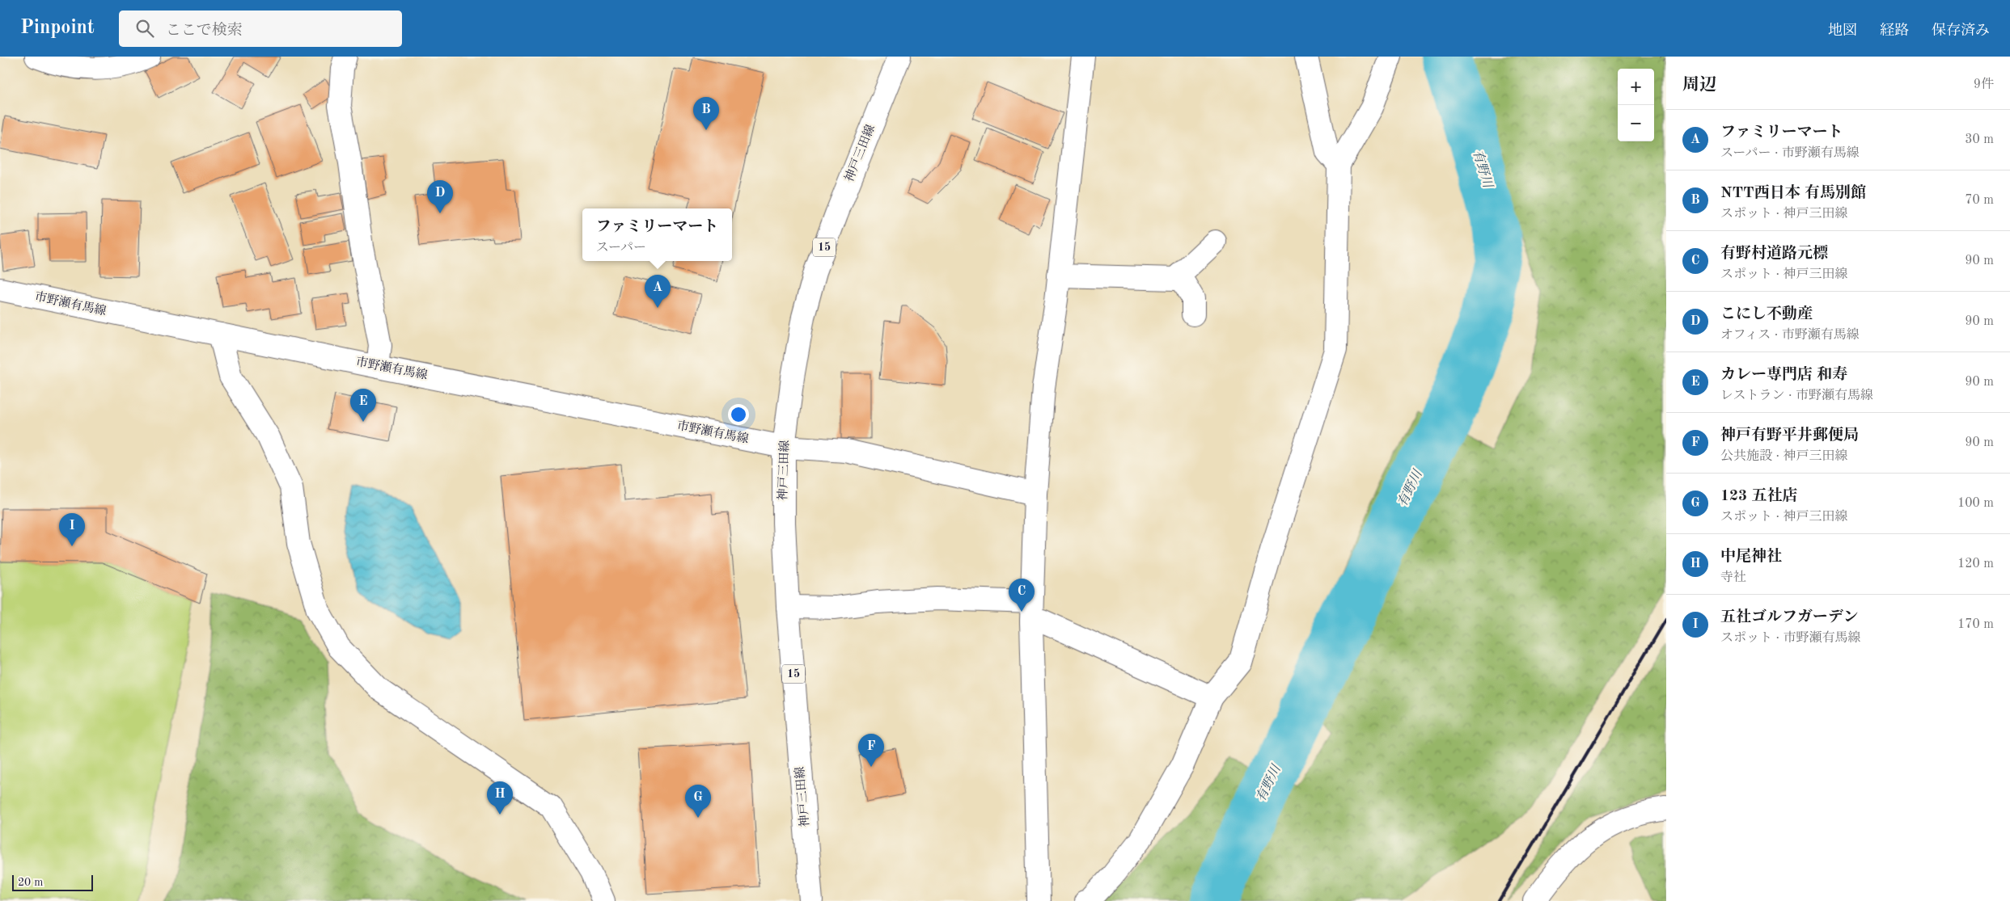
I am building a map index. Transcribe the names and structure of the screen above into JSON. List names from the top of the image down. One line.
{"streets":{"street":["神戸三田線","15","市野瀬有馬線"]},"crossings":[["神戸三田線","市野瀬有馬線"]],"water":["有野川"],"scale_bar":"20 m","page":{"header":"Pinpoint","search":"ここで検索","nav":["地図","経路","保存済み"],"heading":["周辺","9件"],"map_buttons":["+","−"],"pins":["B","D","A","E","I","C","F","H","G"],"list":[{"mark":"A","name":"ファミリーマート","note":"スーパー · 市野瀬有馬線","value":"30 m"},{"mark":"B","name":"NTT西日本 有馬別館","note":"スポット · 神戸三田線","value":"70 m"},{"mark":"C","name":"有野村道路元標","note":"スポット · 神戸三田線","value":"90 m"},{"mark":"D","name":"こにし不動産","note":"オフィス · 市野瀬有馬線","value":"90 m"},{"mark":"E","name":"カレー専門店 和寿","note":"レストラン · 市野瀬有馬線","value":"90 m"},{"mark":"F","name":"神戸有野平井郵便局","note":"公共施設 · 神戸三田線","value":"90 m"},{"mark":"G","name":"123 五社店","note":"スポット · 神戸三田線","value":"100 m"},{"mark":"H","name":"中尾神社","note":"寺社","value":"120 m"},{"mark":"I","name":"五社ゴルフガーデン","note":"スポット · 市野瀬有馬線","value":"170 m"}],"popup":["ファミリーマート","スーパー"],"scale":"20 m"}}
